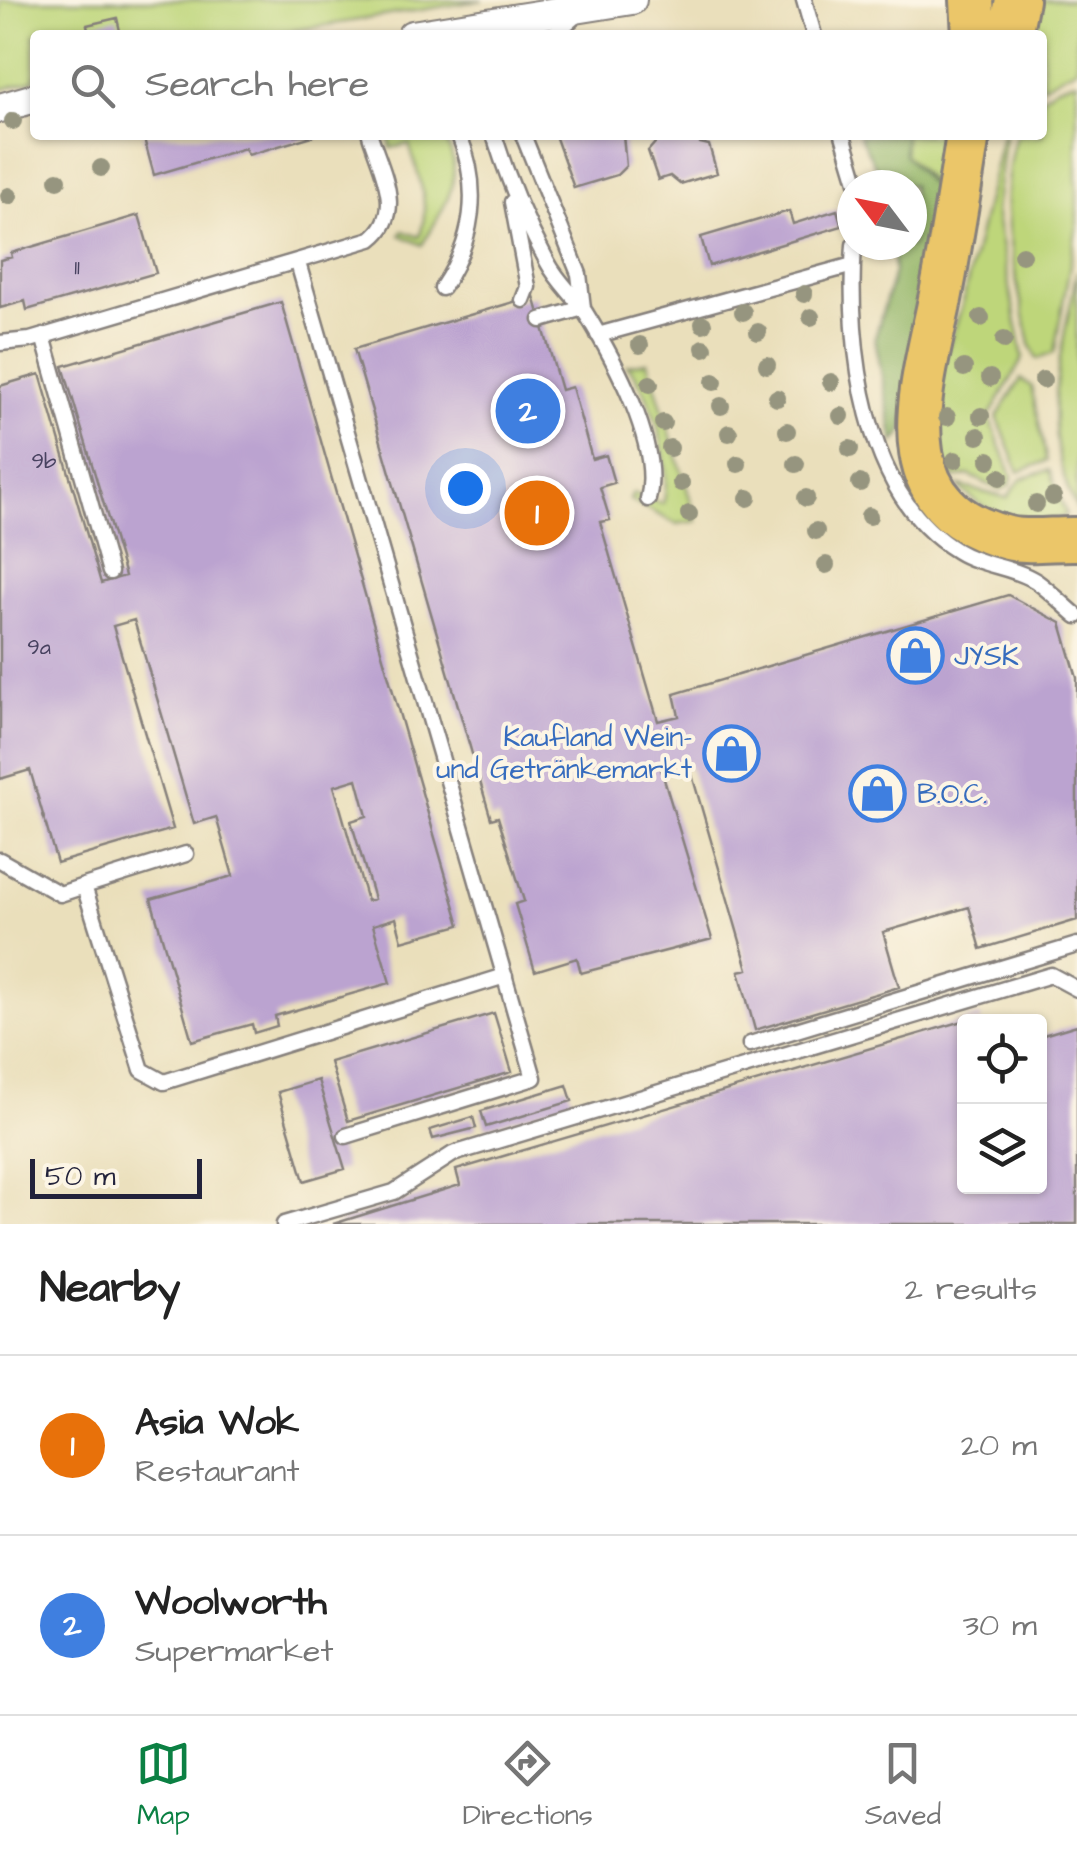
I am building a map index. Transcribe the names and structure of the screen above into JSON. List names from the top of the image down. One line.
{"places":{"shop":["JYSK","Kaufland Wein- und Getränkemarkt","B.O.C."]},"house_numbers":["11","9b","9a"],"scale_bar":"50 m","north":"top left","page":{"search":"Search here","pins":["2","1"],"scale":"50 m","heading":["Nearby","2 results"],"list":[{"mark":"1","name":"Asia Wok","note":"Restaurant","value":"20 m"},{"mark":"2","name":"Woolworth","note":"Supermarket","value":"30 m"}],"nav":["Map","Directions","Saved"]}}
